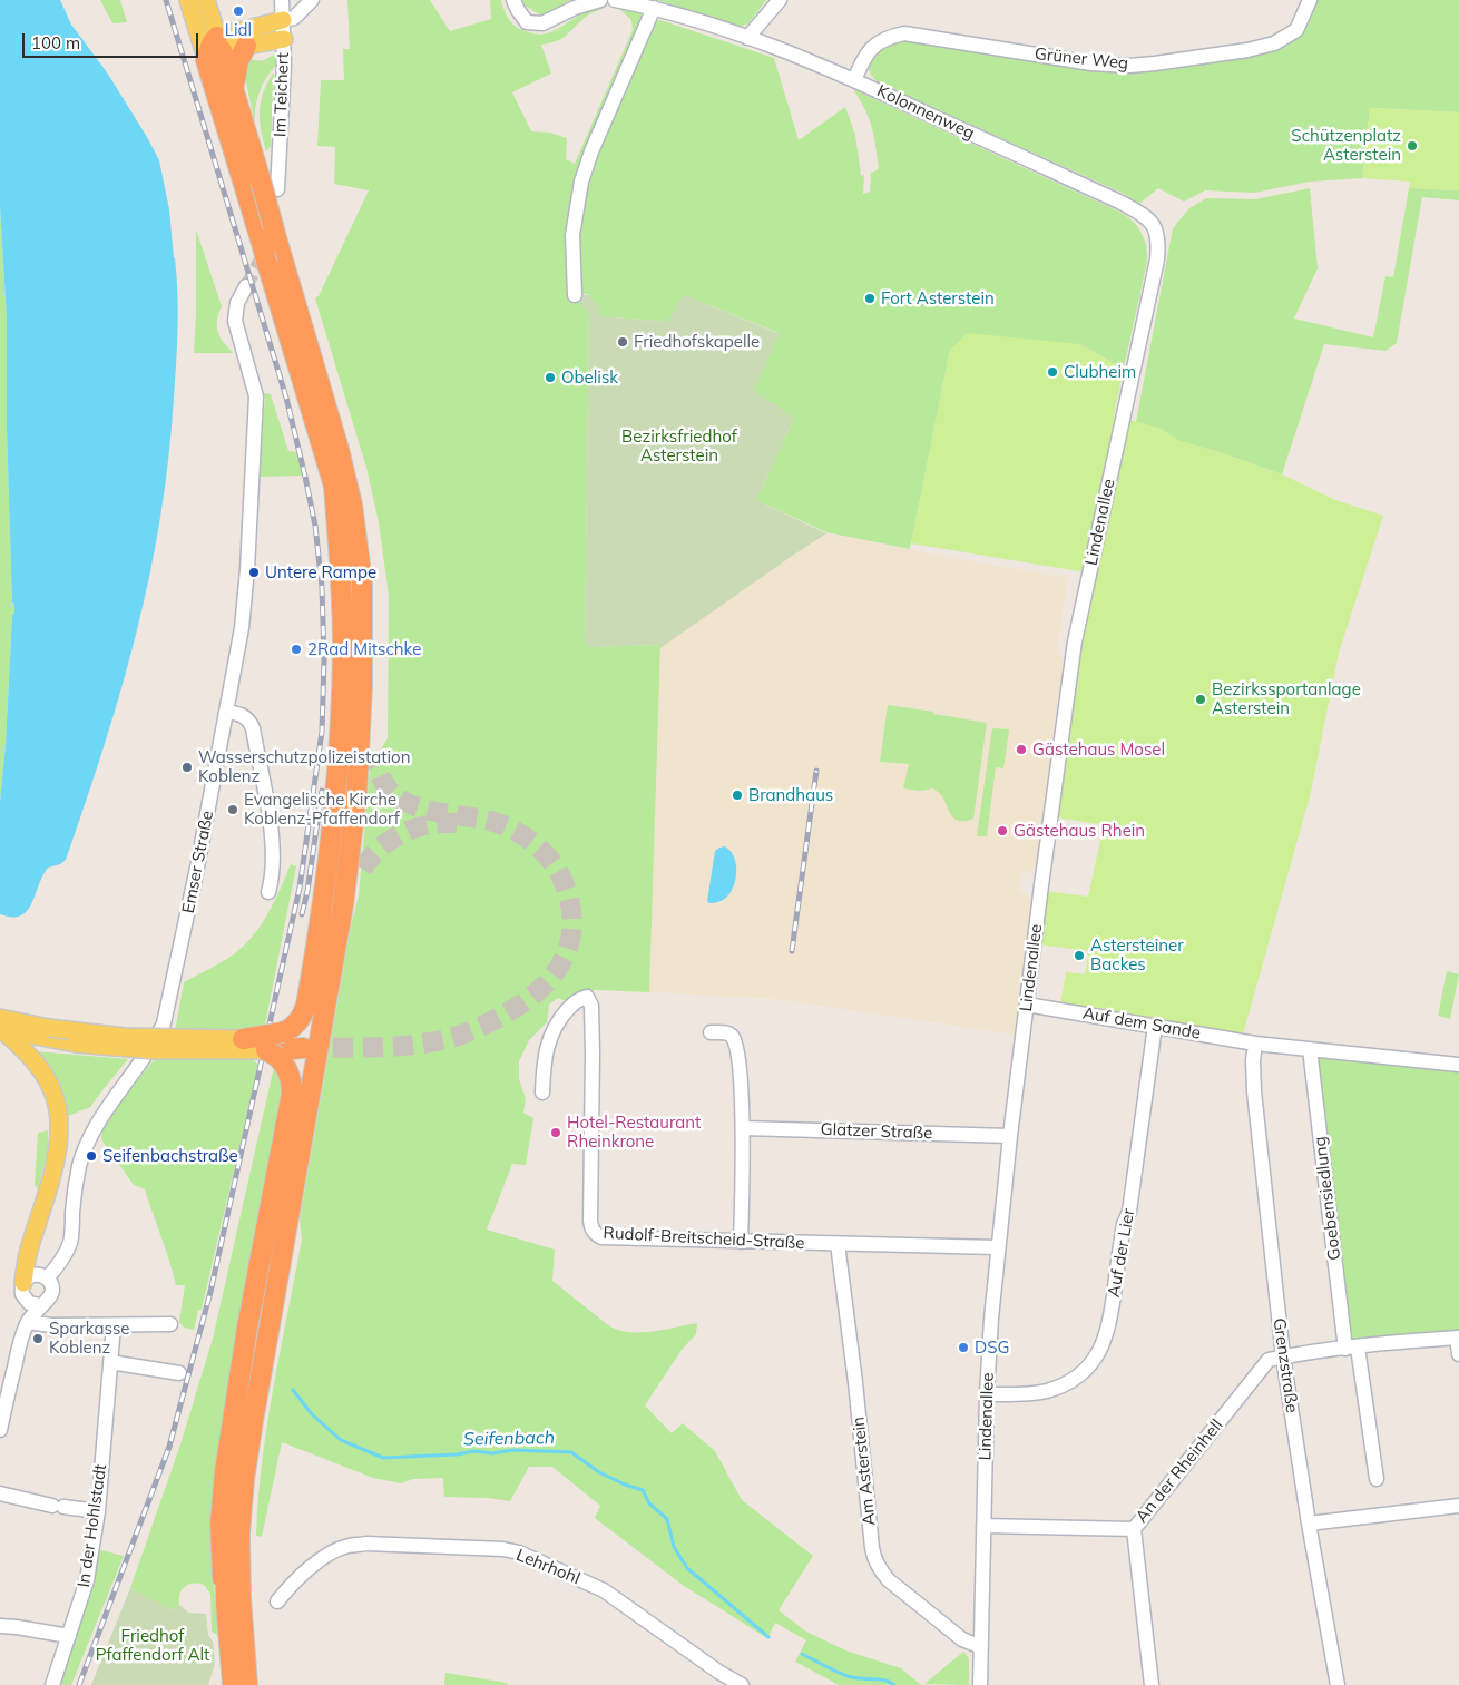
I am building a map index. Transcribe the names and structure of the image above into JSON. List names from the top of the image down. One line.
{"streets":{"street":["Grüner Weg","Im Teichert","Kolonnenweg","Lindenallee","Emser Straße","Auf dem Sande","Glatzer Straße","Goebensiedlung","Rudolf-Breitscheid-Straße","Auf der Lier","Grenzstraße","Am Asterstein","An der Rheinhell","In der Hohlstadt","Lehrhohl"]},"crossings":[["Grüner Weg","Kolonnenweg"],["Kolonnenweg","Lindenallee"],["Lindenallee","Auf dem Sande"],["Lindenallee","Glatzer Straße"],["Lindenallee","Rudolf-Breitscheid-Straße"],["Lindenallee","Auf der Lier"],["Lindenallee","Am Asterstein"],["Lindenallee","An der Rheinhell"],["Auf dem Sande","Auf der Lier"],["Auf dem Sande","Grenzstraße"],["Rudolf-Breitscheid-Straße","Am Asterstein"],["Grenzstraße","An der Rheinhell"]],"water":["Seifenbach"],"parks":["Bezirksfriedhof Asterstein","Friedhof Pfaffendorf Alt"],"places":["Lidl","Schützenplatz Asterstein","Fort Asterstein","Friedhofskapelle","Clubheim","Obelisk","Untere Rampe","2Rad Mitschke","Bezirkssportanlage Asterstein","Gästehaus Mosel","Wasserschutzpolizeistation Koblenz","Brandhaus","Evangelische Kirche Koblenz-Pfaffendorf","Gästehaus Rhein","Astersteiner Backes","Hotel-Restaurant Rheinkrone","Seifenbachstraße","Sparkasse Koblenz","DSG"],"scale_bar":"100 m"}
